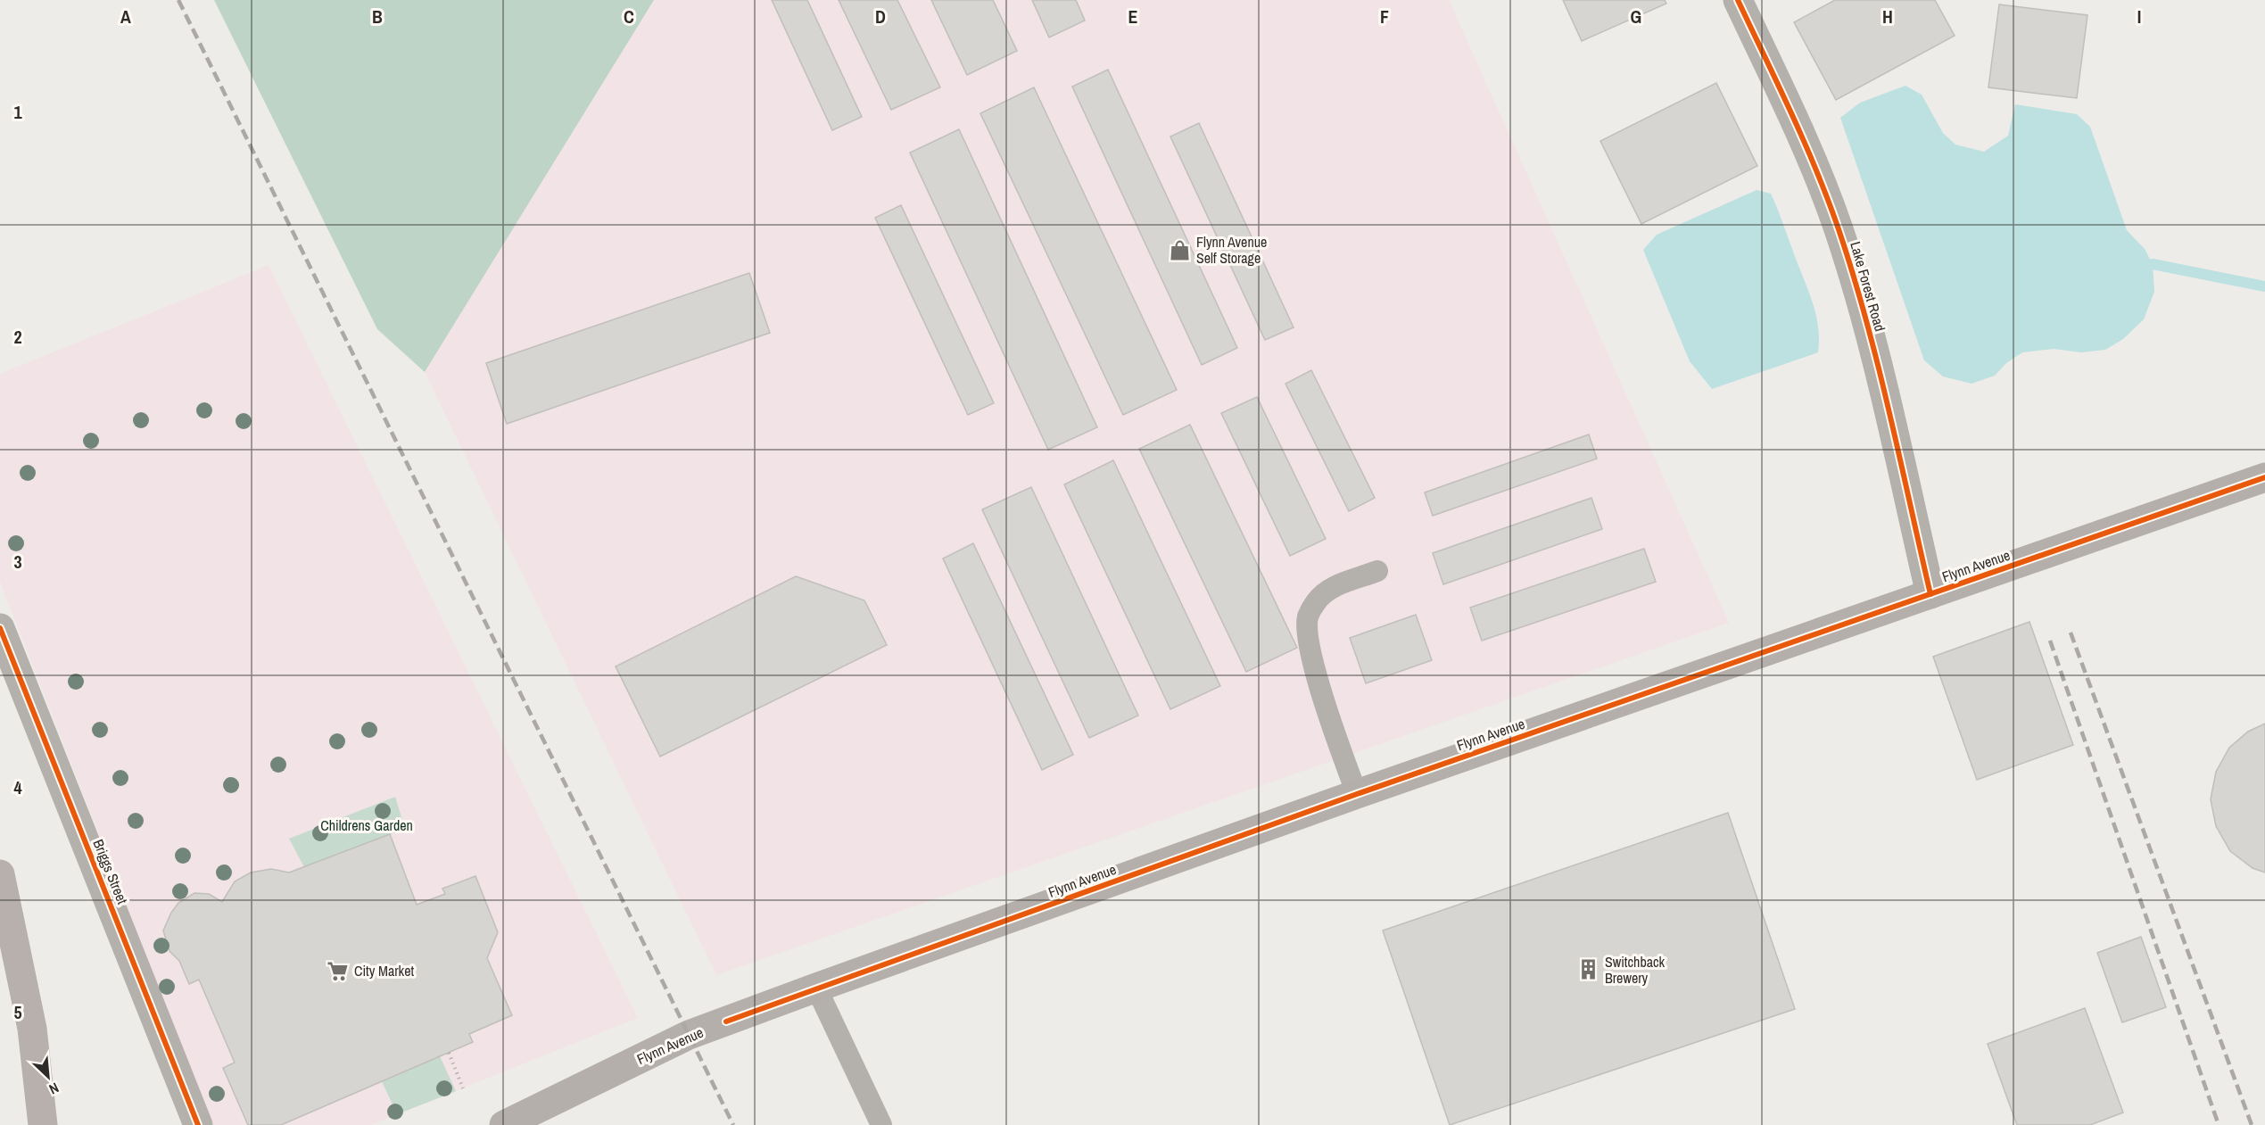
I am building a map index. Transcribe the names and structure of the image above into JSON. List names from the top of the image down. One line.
{"streets":{"street":["Lake Forest Road","Flynn Avenue","Briggs Street"]},"crossings":[["Lake Forest Road","Flynn Avenue"]],"parks":["Childrens Garden"],"places":{"shop":["Flynn Avenue Self Storage"],"building":["Switchback Brewery"],"supermarket":["City Market"]},"north":"bottom right","grid":{"columns":["A","B","C","D","E","F","G","H","I"],"rows":["1","2","3","4","5"]}}
